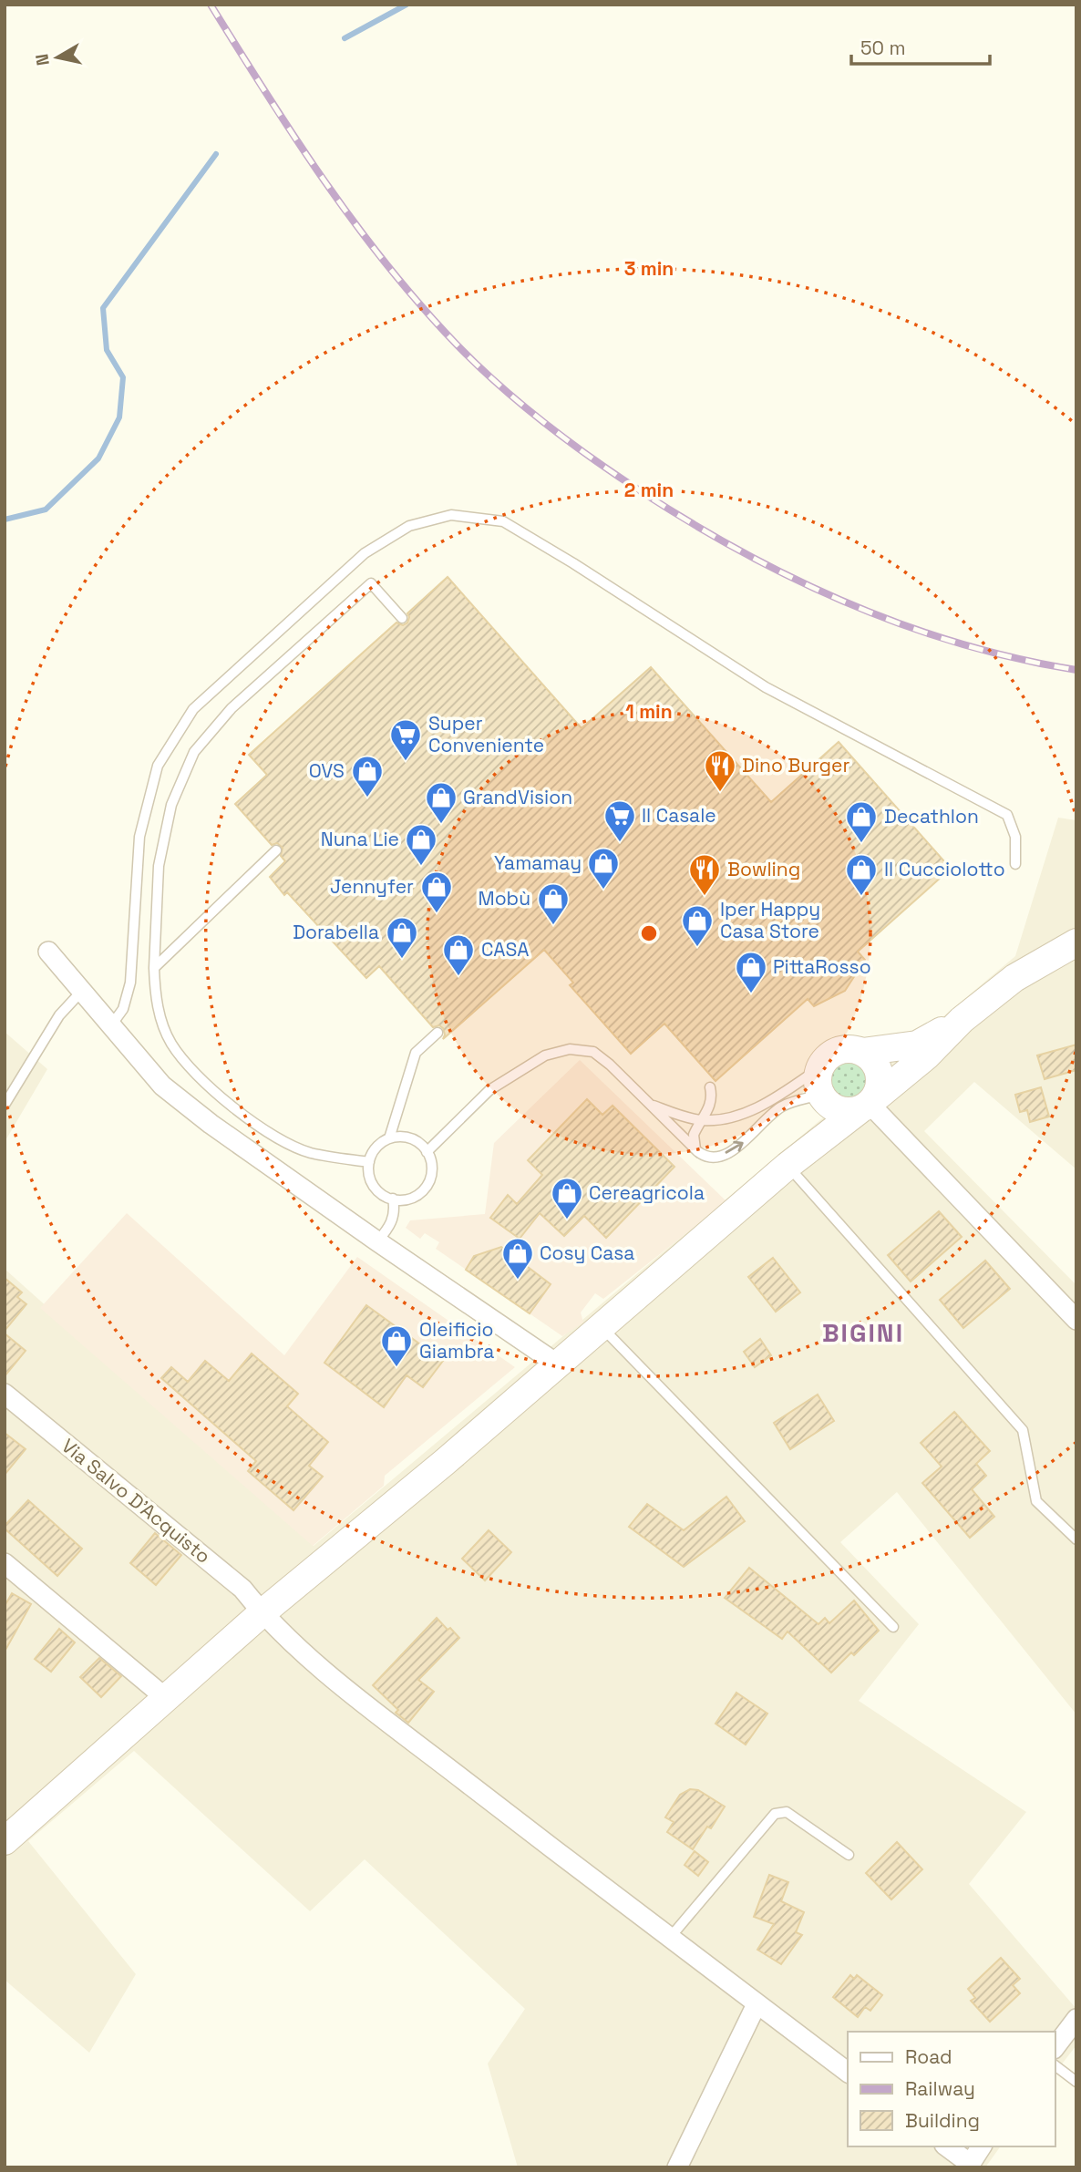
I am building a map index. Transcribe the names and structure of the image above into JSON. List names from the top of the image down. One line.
{"streets":{"street":["Via Salvo D'Acquisto"]},"districts":["BIGINI"],"places":{"supermarket":["Super Conveniente","Il Casale"],"restaurant":["Dino Burger","Bowling"],"shop":["OVS","GrandVision","Decathlon","Nuna Lie","Yamamay","Il Cucciolotto","Jennyfer","Mobù","Iper Happy Casa Store","Dorabella","CASA","PittaRosso","Cereagricola","Cosy Casa","Oleificio Giambra"]},"legend":["Road","Railway","Building"],"scale_bar":"50 m","north":"left","rings":["3 min","2 min","1 min"]}
